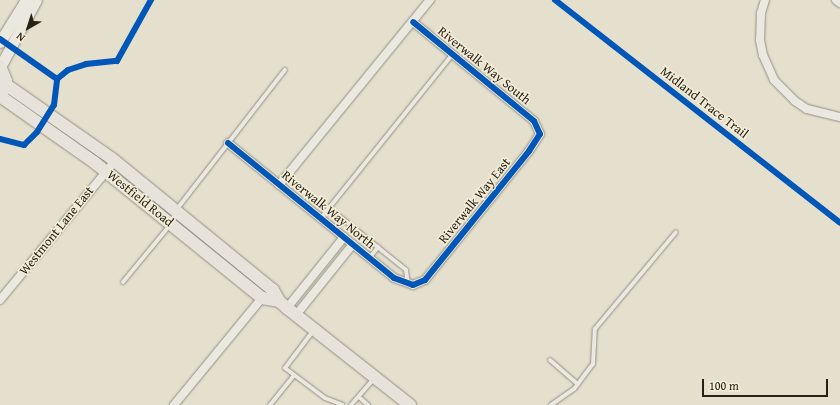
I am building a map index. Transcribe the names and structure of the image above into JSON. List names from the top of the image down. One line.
{"streets":{"main road":["Westfield Road"],"street":["Riverwalk Way South","Riverwalk Way East","Riverwalk Way North","Westmont Lane East"],"cycle path":["Midland Trace Trail"]},"crossings":[["Riverwalk Way South","Riverwalk Way East"],["Westfield Road","Westmont Lane East"],["Riverwalk Way East","Riverwalk Way North"]],"scale_bar":"100 m","north":"bottom left"}
